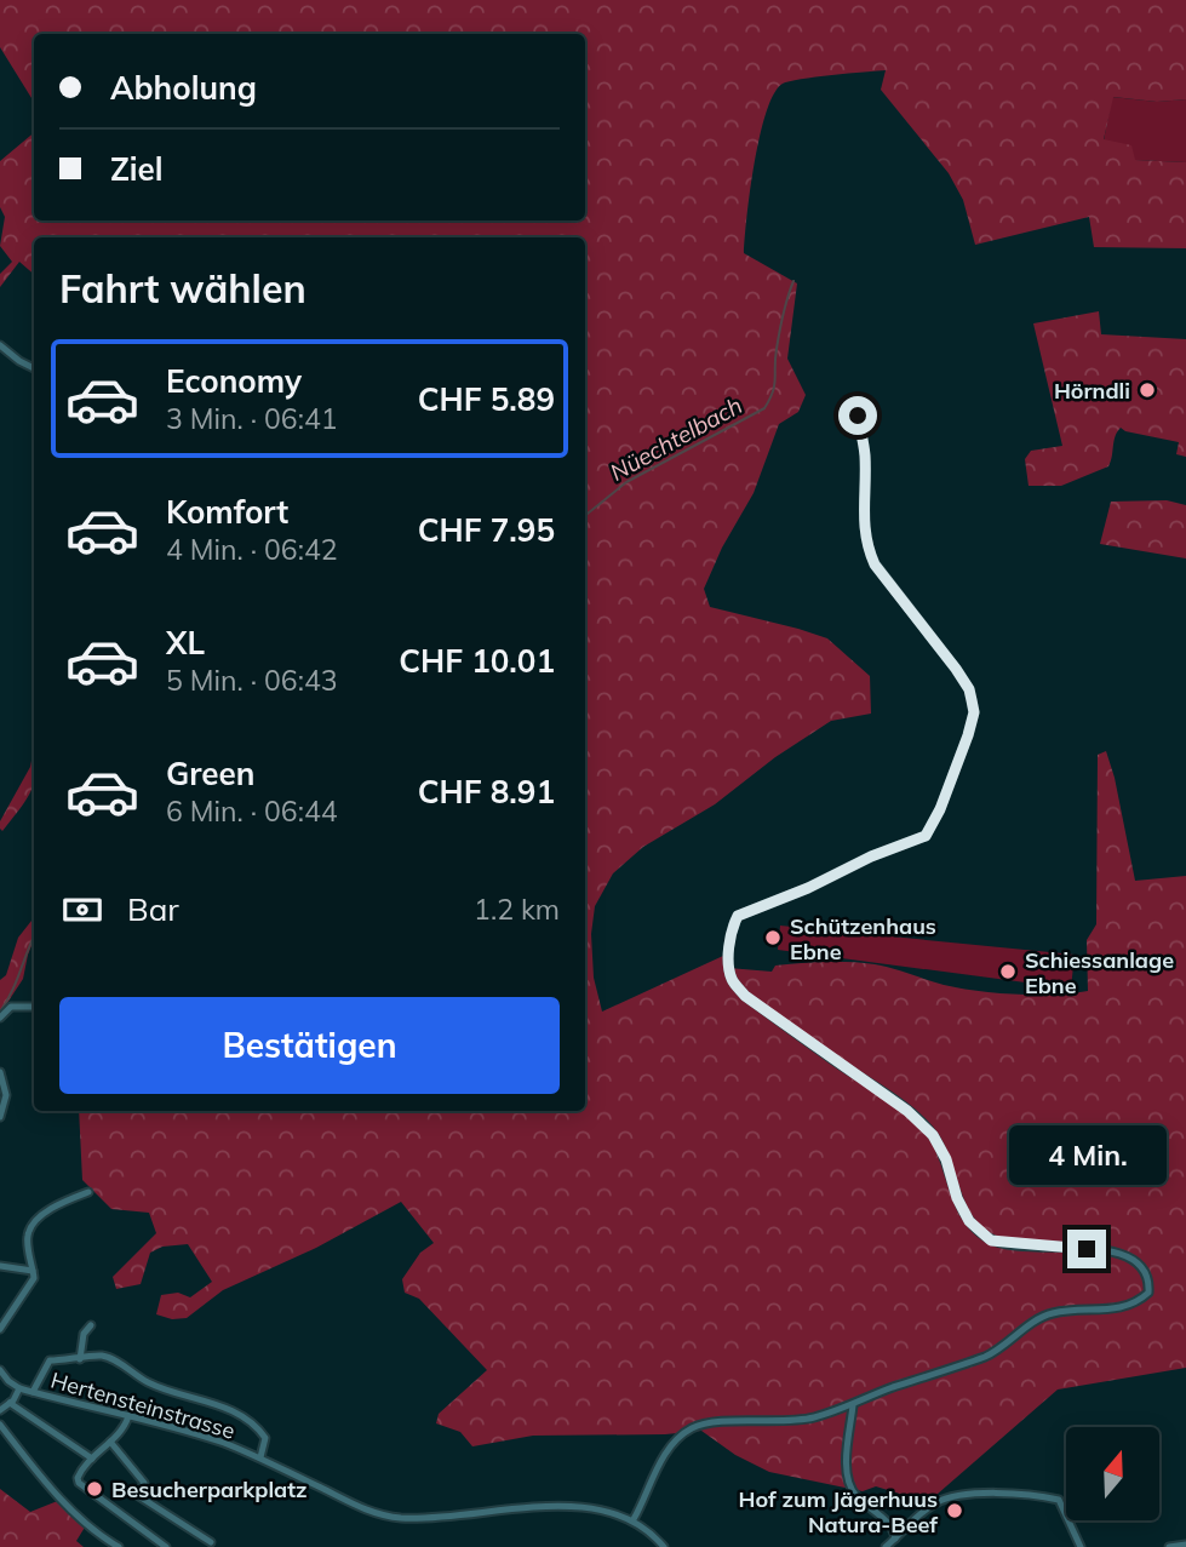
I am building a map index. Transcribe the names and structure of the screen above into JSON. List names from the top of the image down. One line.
{"streets":{"street":["Hertensteinstrasse"]},"water":["Nüechtelbach"],"places":["Hörndli","Schützenhaus Ebne","Schiessanlage Ebne","Besucherparkplatz","Hof zum Jägerhuus Natura-Beef"],"north":"top","page":{"banner":["Abholung","Ziel"],"heading":"Fahrt wählen","list":[{"name":"Economy","note":"3 Min. · 06:41","value":"CHF 5.89"},{"name":"Komfort","note":"4 Min. · 06:42","value":"CHF 7.95"},{"name":"XL","note":"5 Min. · 06:43","value":"CHF 10.01"},{"name":"Green","note":"6 Min. · 06:44","value":"CHF 8.91"}],"pay":["Bar","1.2 km"],"buttons":"Bestätigen","bubble":"4 Min."}}
